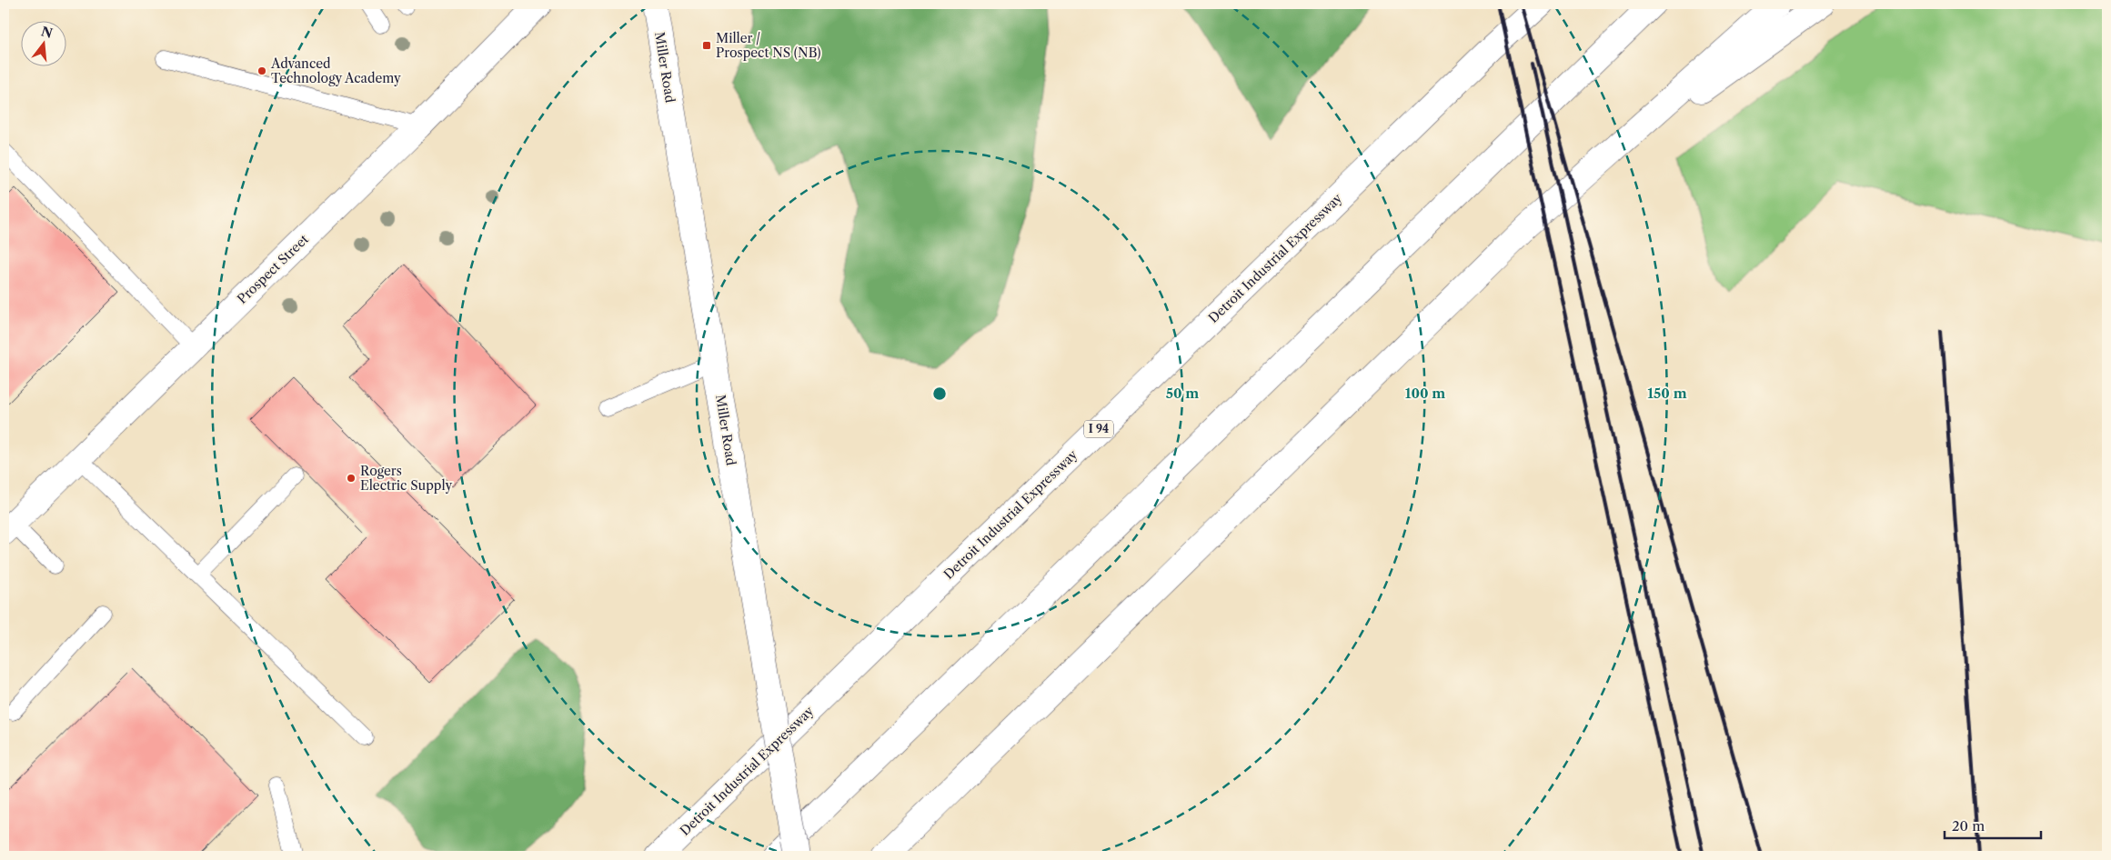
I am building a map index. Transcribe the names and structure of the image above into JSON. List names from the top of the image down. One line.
{"streets":{"main road":["Miller Road","Detroit Industrial Expressway","Prospect Street","I 94"]},"places":{"transit":["Miller / Prospect NS (NB)"],"other":["Advanced Technology Academy","Rogers Electric Supply"]},"scale_bar":"20 m","north":"top","rings":["50 m","100 m","150 m"]}
